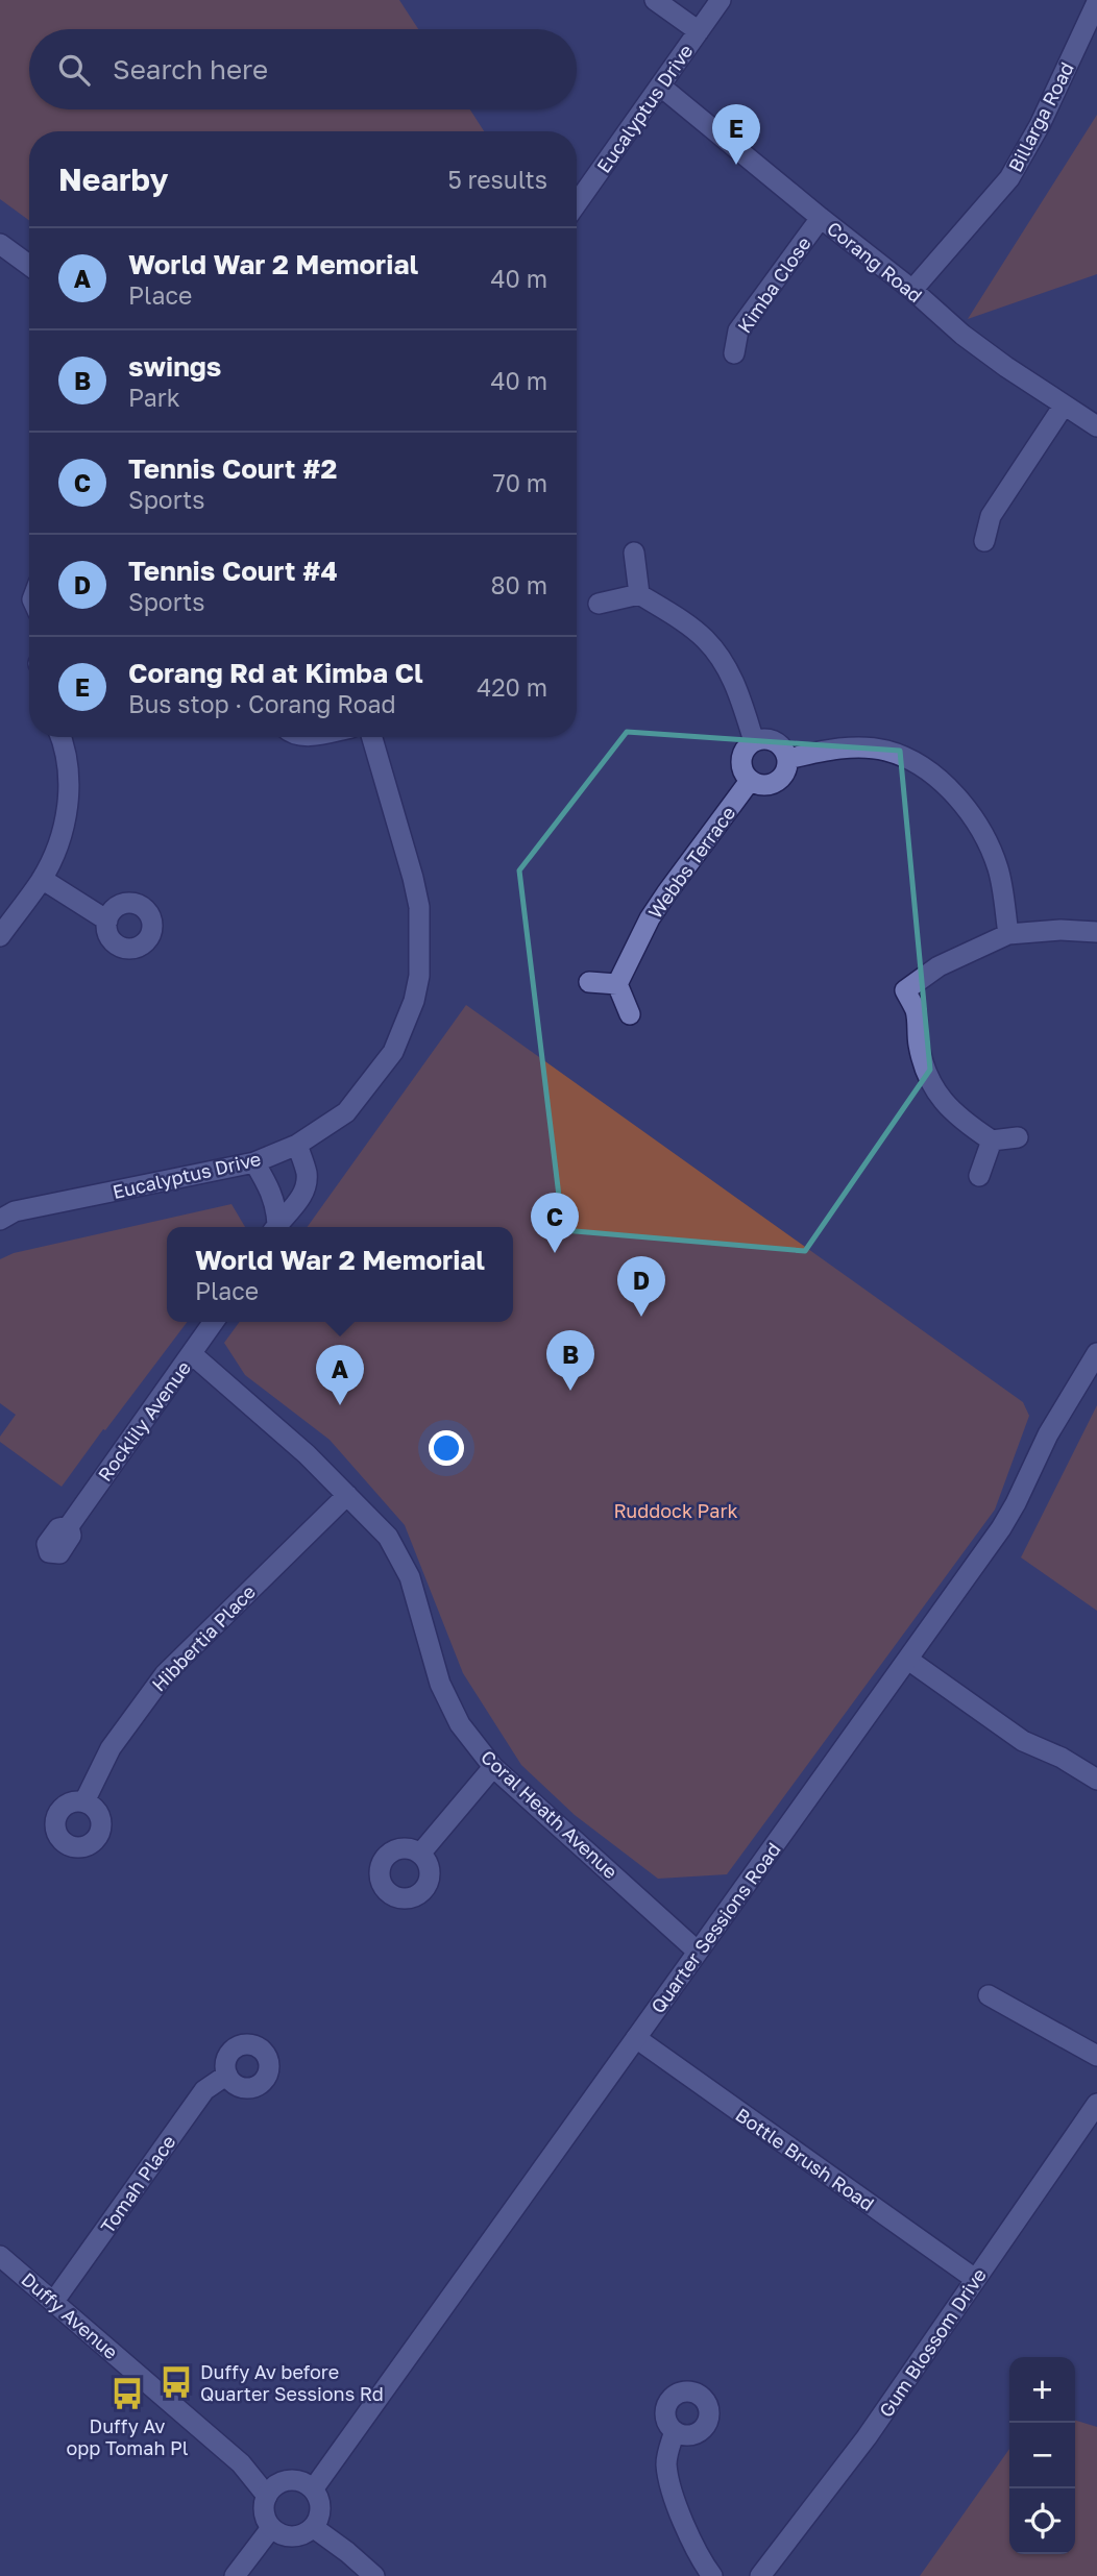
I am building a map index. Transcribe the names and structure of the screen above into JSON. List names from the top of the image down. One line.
{"streets":{"street":["Eucalyptus Drive","Billarga Road","Corang Road","Kimba Close","Webbs Terrace","Rocklily Avenue","Hibbertia Place","Coral Heath Avenue","Quarter Sessions Road","Bottle Brush Road","Tomah Place","Duffy Avenue","Gum Blossom Drive"]},"crossings":[["Eucalyptus Drive","Corang Road"],["Billarga Road","Corang Road"],["Corang Road","Kimba Close"],["Rocklily Avenue","Coral Heath Avenue"],["Hibbertia Place","Coral Heath Avenue"],["Coral Heath Avenue","Quarter Sessions Road"],["Quarter Sessions Road","Bottle Brush Road"],["Quarter Sessions Road","Duffy Avenue"],["Bottle Brush Road","Gum Blossom Drive"],["Tomah Place","Duffy Avenue"]],"parks":["Ruddock Park"],"places":{"bus stop":["Duffy Av before Quarter Sessions Rd","Duffy Av opp Tomah Pl"]},"page":{"search":"Search here","pins":["E","C","D","B","A"],"heading":["Nearby","5 results"],"list":[{"mark":"A","name":"World War 2 Memorial","note":"Place","value":"40 m"},{"mark":"B","name":"swings","note":"Park","value":"40 m"},{"mark":"C","name":"Tennis Court #2","note":"Sports","value":"70 m"},{"mark":"D","name":"Tennis Court #4","note":"Sports","value":"80 m"},{"mark":"E","name":"Corang Rd at Kimba Cl","note":"Bus stop · Corang Road","value":"420 m"}],"popup":["World War 2 Memorial","Place"],"map_buttons":["+","−"]}}
